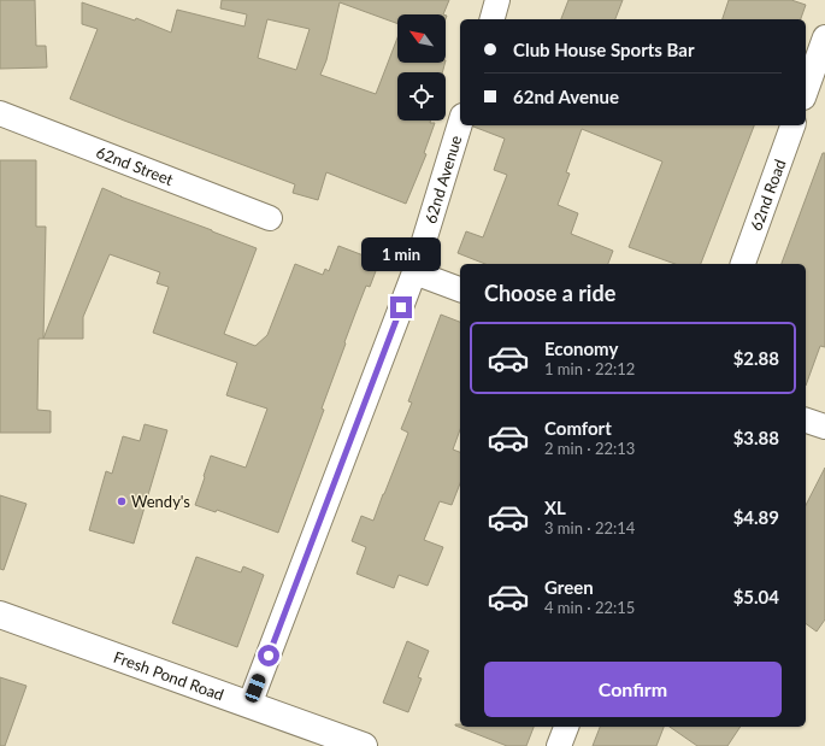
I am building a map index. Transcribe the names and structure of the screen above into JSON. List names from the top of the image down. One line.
{"streets":{"main road":["Fresh Pond Road"],"street":["62nd Street","62nd Avenue","62nd Road"]},"crossings":[["62nd Avenue","Fresh Pond Road"]],"places":["Wendy's"],"north":"top left","page":{"banner":["Club House Sports Bar","62nd Avenue"],"bubble":"1 min","heading":"Choose a ride","list":[{"name":"Economy","note":"1 min · 22:12","value":"$2.88"},{"name":"Comfort","note":"2 min · 22:13","value":"$3.88"},{"name":"XL","note":"3 min · 22:14","value":"$4.89"},{"name":"Green","note":"4 min · 22:15","value":"$5.04"}],"buttons":"Confirm"}}
